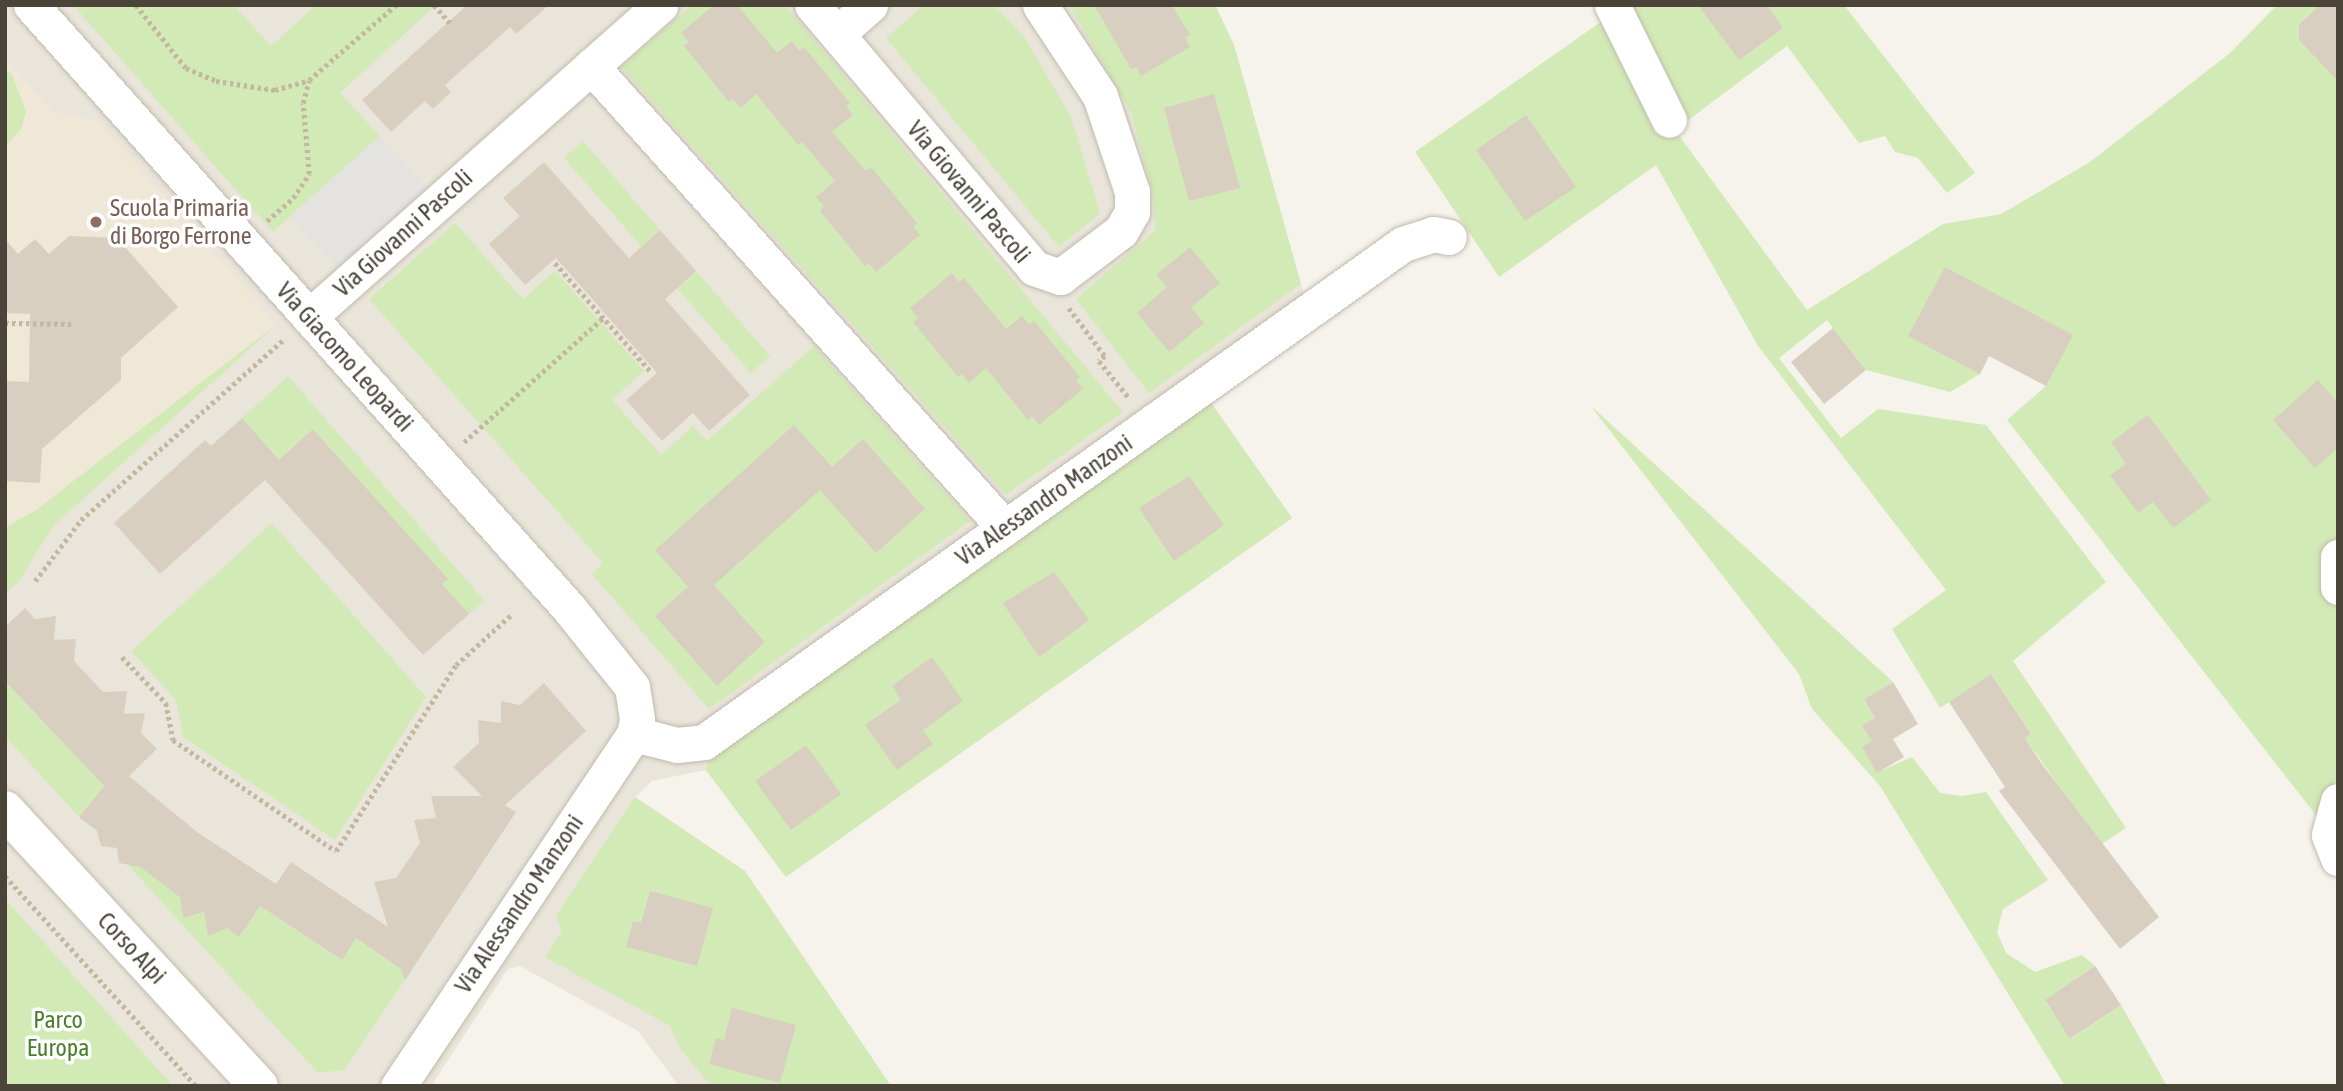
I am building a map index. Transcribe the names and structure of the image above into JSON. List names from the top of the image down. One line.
{"streets":{"street":["Via Giovanni Pascoli","Via Giacomo Leopardi","Via Alessandro Manzoni","Corso Alpi"]},"crossings":[["Via Giovanni Pascoli","Via Giacomo Leopardi"],["Via Giacomo Leopardi","Via Alessandro Manzoni"]],"parks":["Parco Europa"],"places":["Scuola Primaria di Borgo Ferrone"]}
